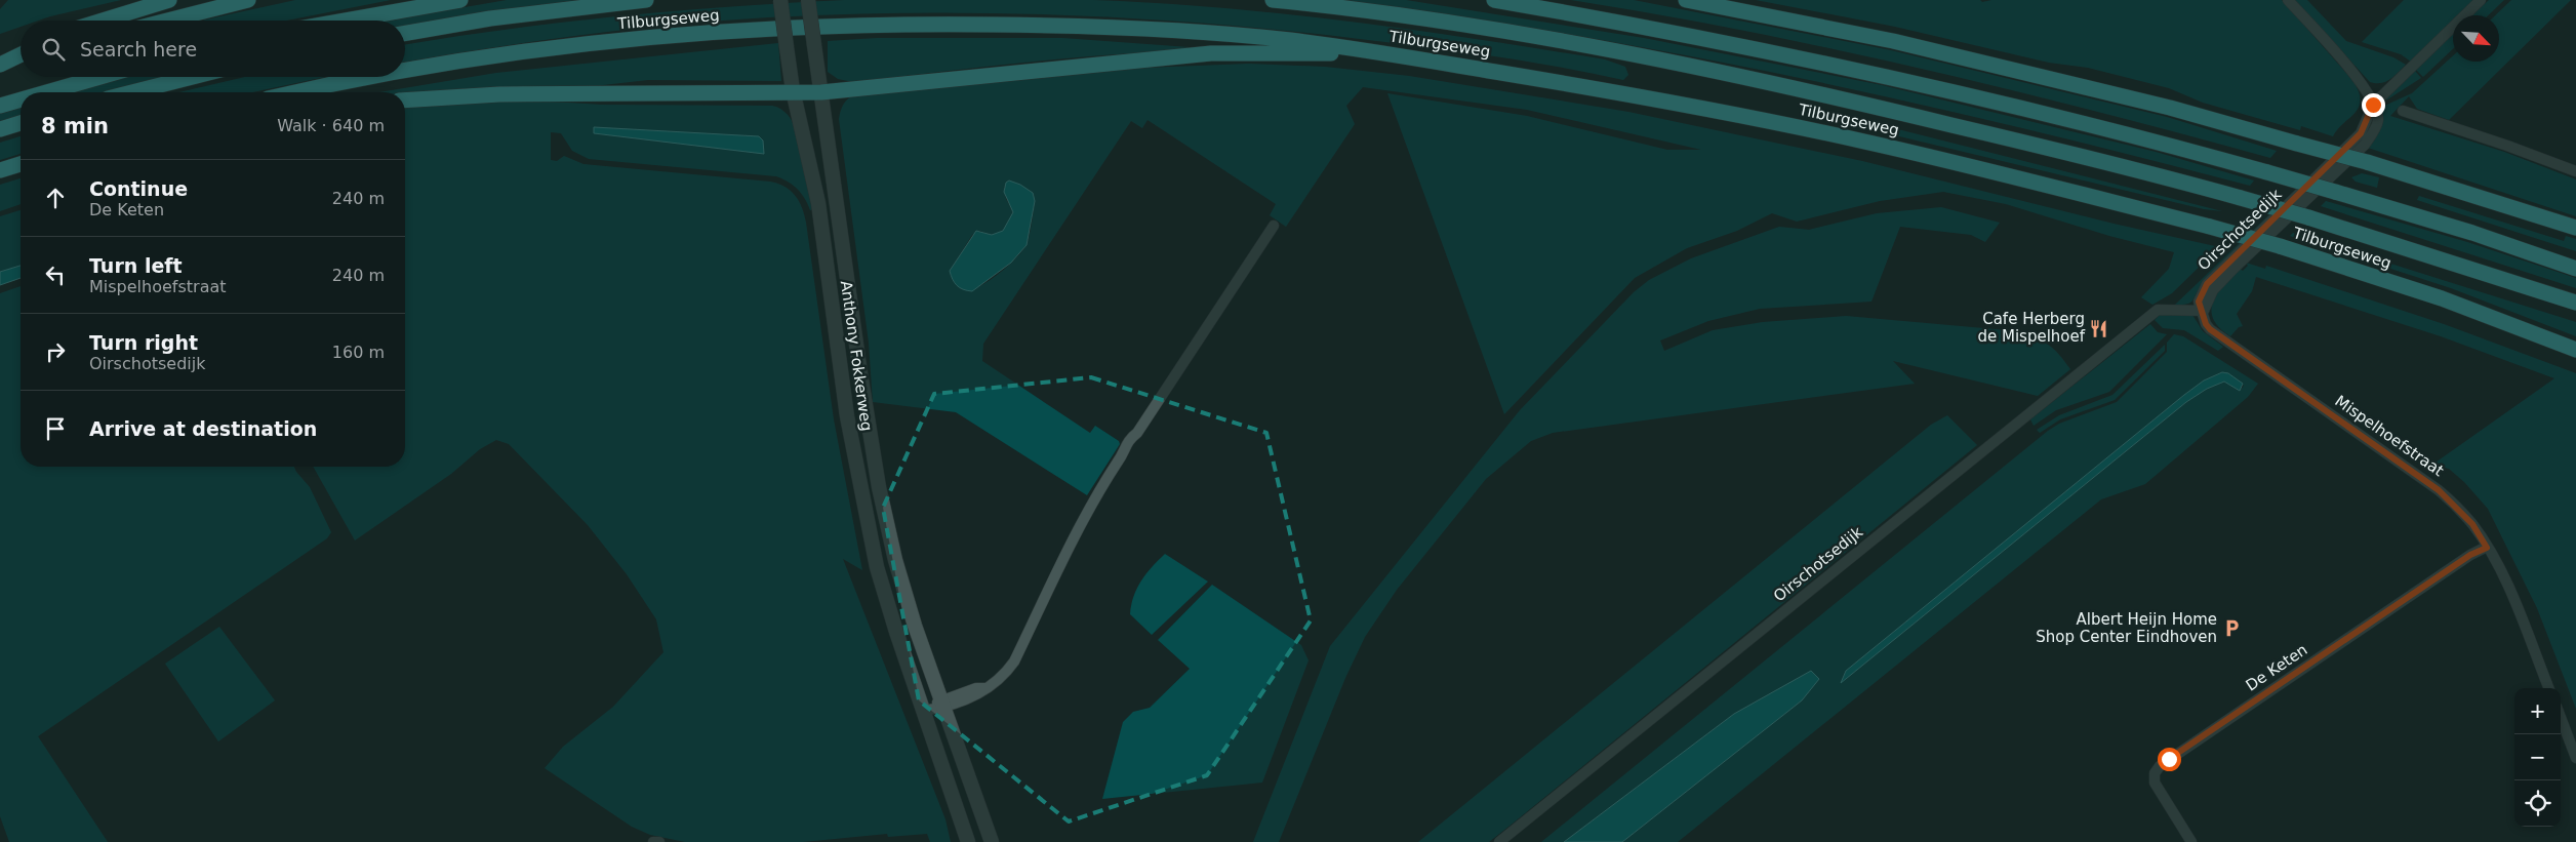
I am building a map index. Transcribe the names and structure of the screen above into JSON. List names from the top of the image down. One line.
{"streets":{"highway":["Tilburgseweg"],"main road":["Anthony Fokkerweg"],"street":["Oirschotsedijk","Mispelhoefstraat","De Keten"]},"crossings":[["Oirschotsedijk","Mispelhoefstraat"],["Mispelhoefstraat","De Keten"]],"places":{"restaurant":["Cafe Herberg de Mispelhoef"],"parking":["Albert Heijn Home Shop Center Eindhoven"]},"north":"bottom right","page":{"search":"Search here","heading":["8 min","Walk · 640 m"],"list":[["Continue","De Keten","240 m"],["Turn left","Mispelhoefstraat","240 m"],["Turn right","Oirschotsedijk","160 m"],"Arrive at destination"],"map_buttons":["+","−"]}}
